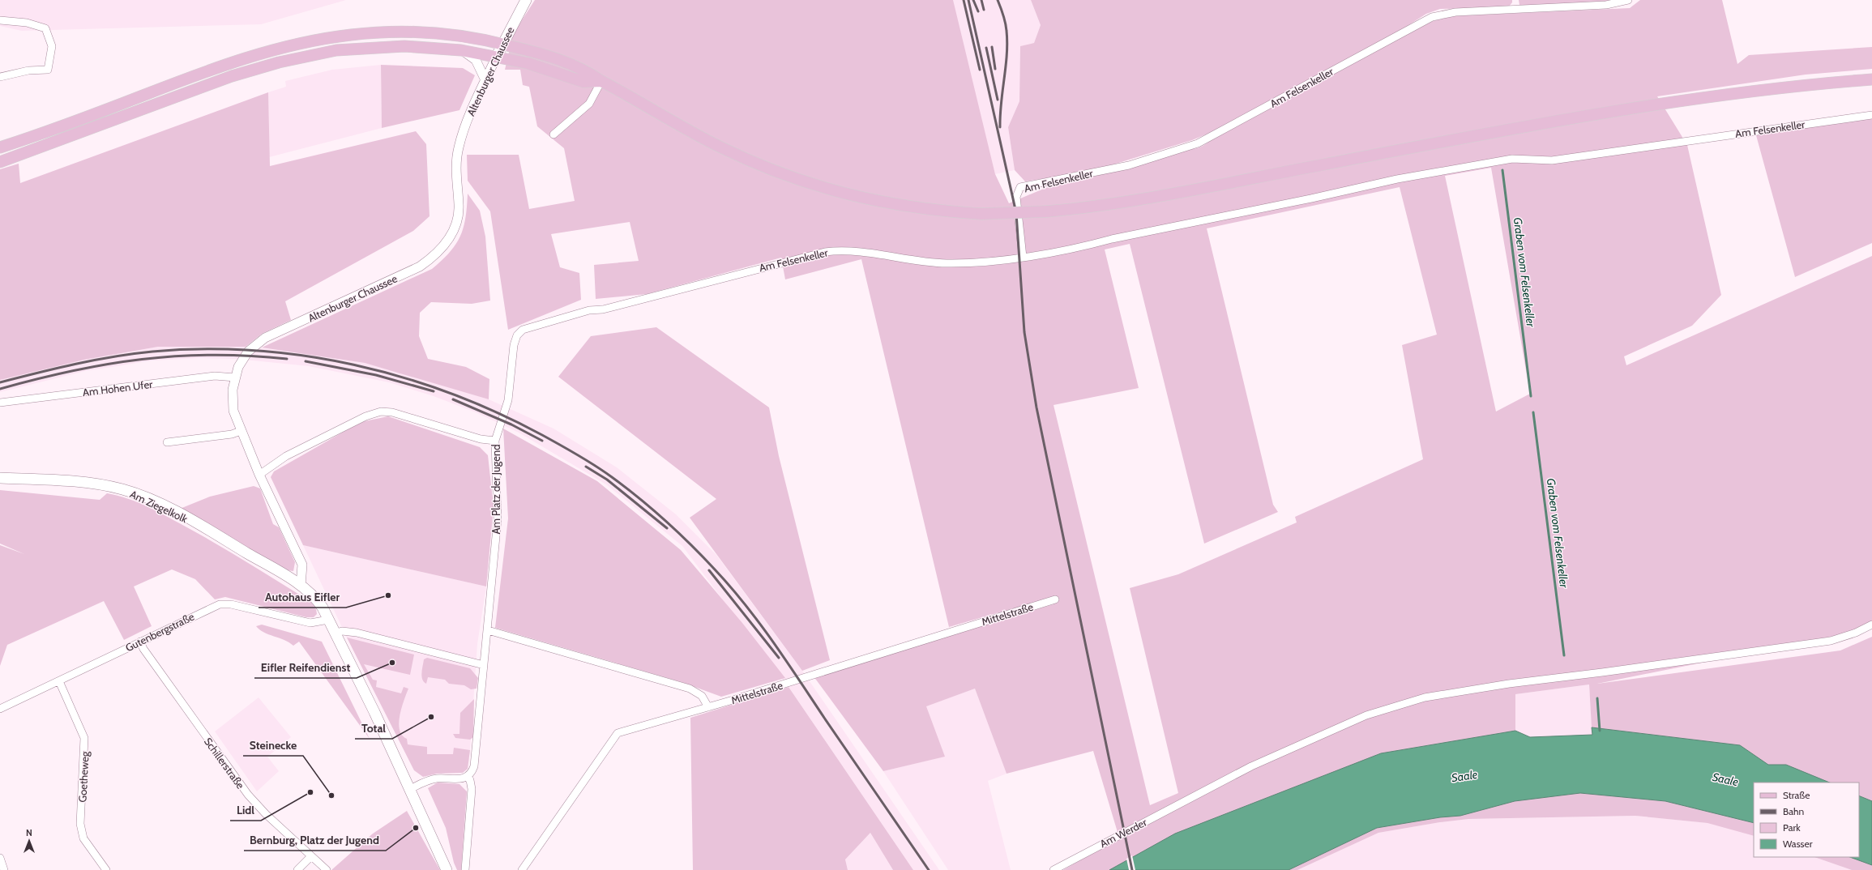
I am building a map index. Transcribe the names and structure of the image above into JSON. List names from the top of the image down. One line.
{"streets":{"main road":["Altenburger Chaussee","Am Ziegelkolk"],"street":["Am Felsenkeller","Am Hohen Ufer","Am Platz der Jugend","Mittelstraße","Gutenbergstraße","Schillerstraße","Goetheweg","Am Werder"]},"crossings":[["Altenburger Chaussee","Am Hohen Ufer"],["Altenburger Chaussee","Am Ziegelkolk"],["Am Felsenkeller","Am Platz der Jugend"],["Gutenbergstraße","Schillerstraße"],["Gutenbergstraße","Goetheweg"]],"water":["Graben vom Felsenkeller","Saale"],"places":["Autohaus Eifler","Eifler Reifendienst","Total","Lidl","Steinecke","Bernburg, Platz der Jugend"],"legend":["Straße","Bahn","Park","Wasser"],"north":"top"}
